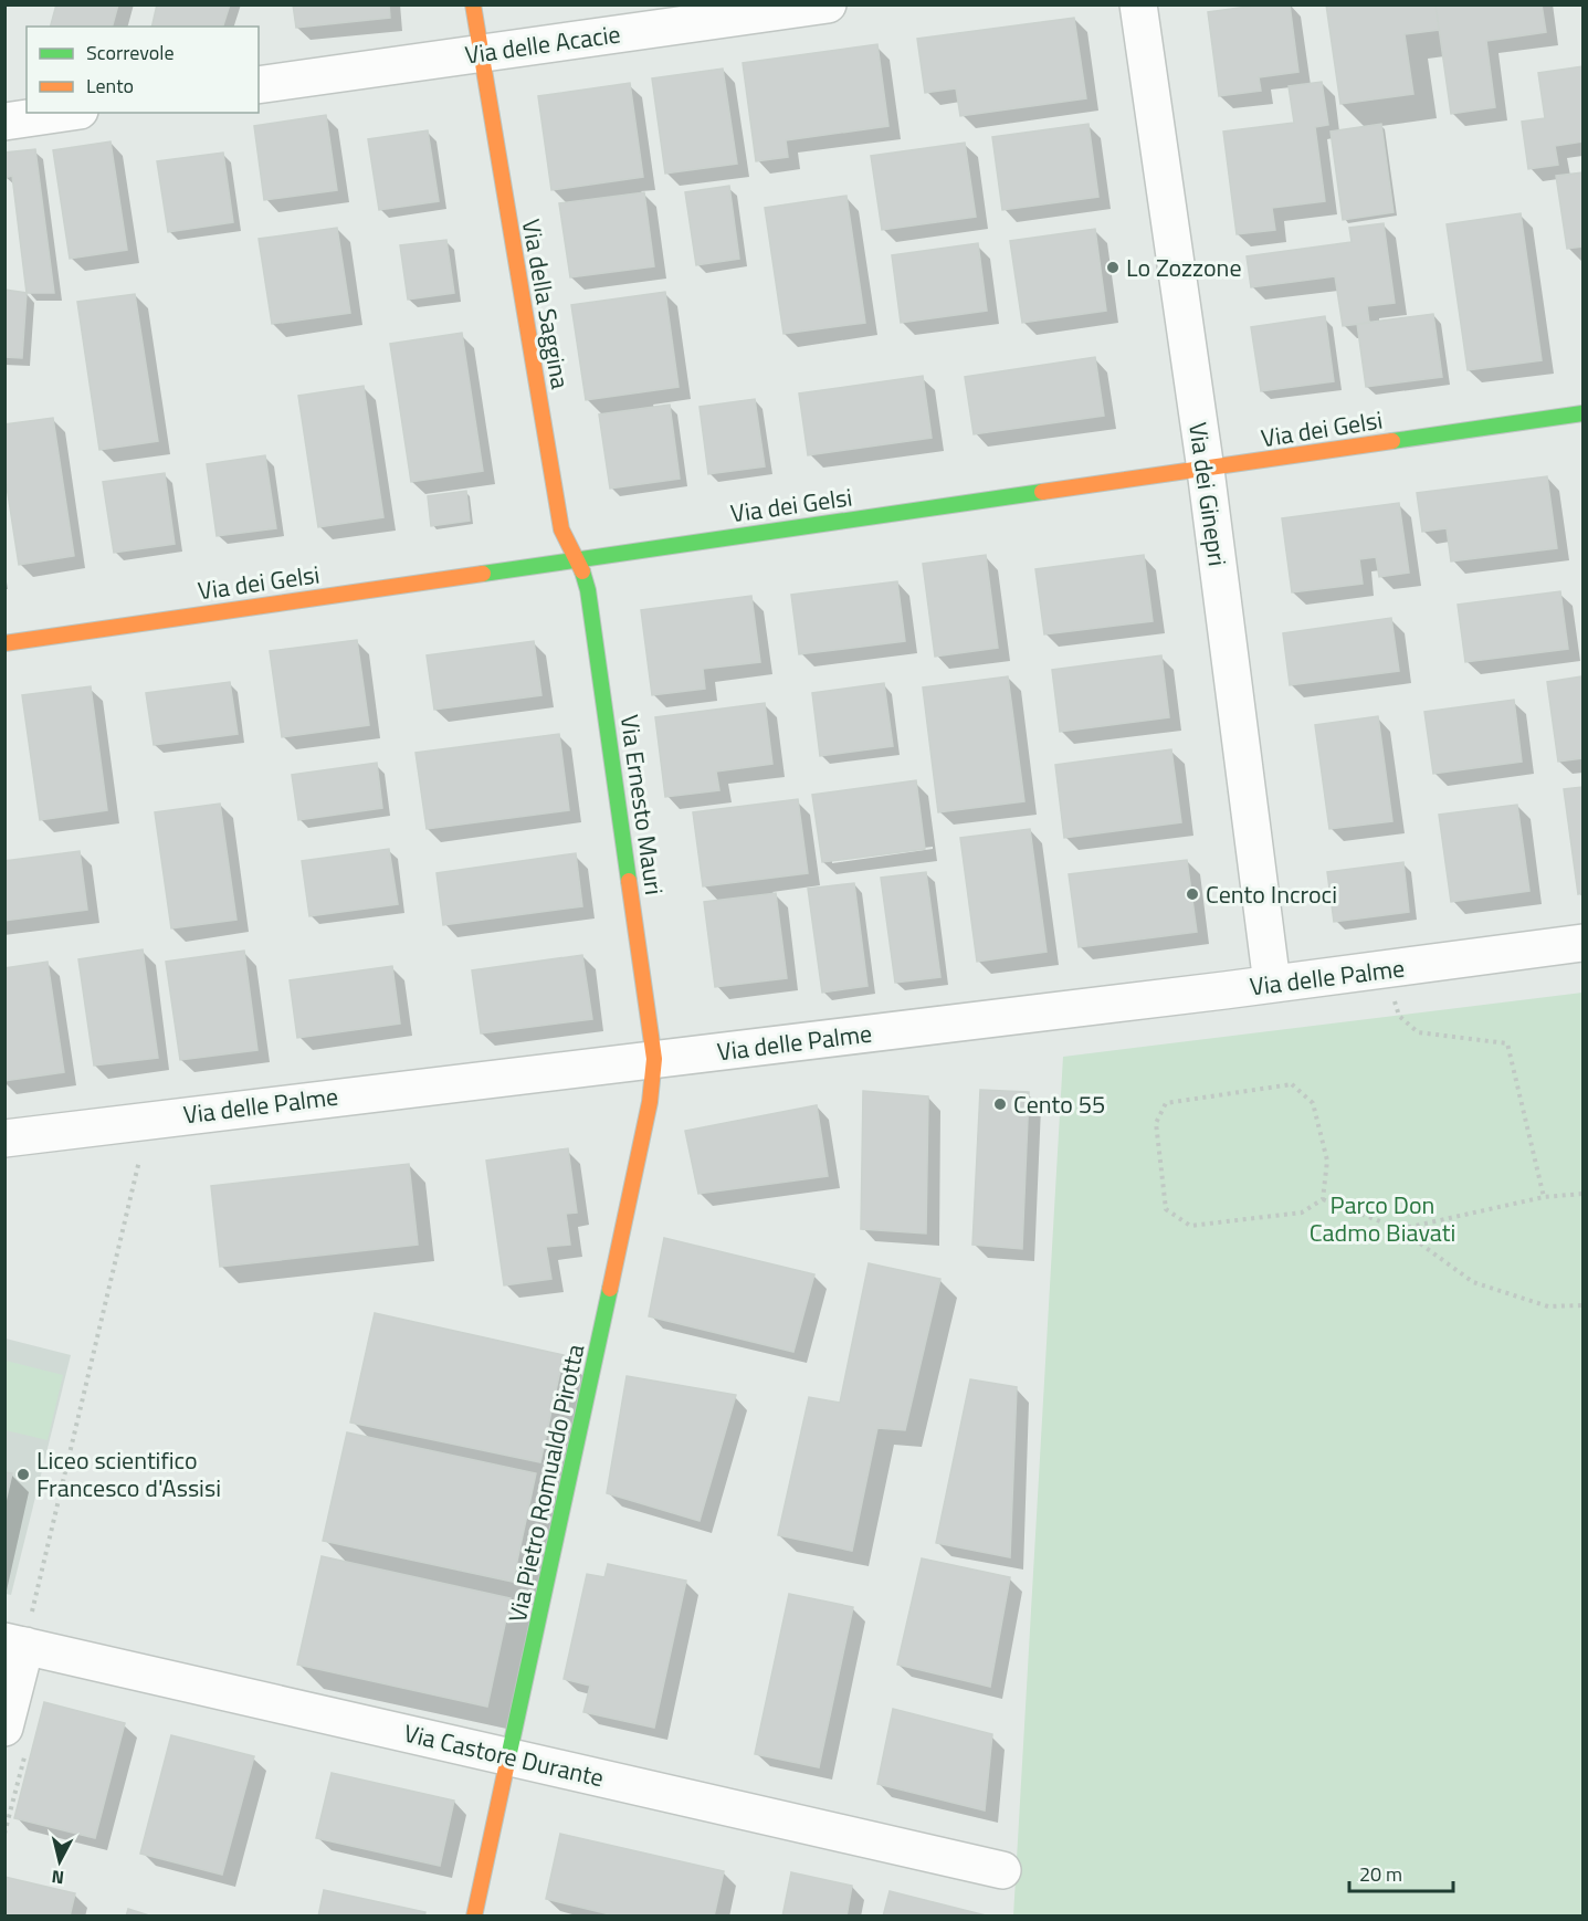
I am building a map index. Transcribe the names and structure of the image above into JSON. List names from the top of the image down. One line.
{"streets":{"street":["Via delle Acacie","Via della Saggina","Via dei Gelsi","Via dei Ginepri","Via Ernesto Mauri","Via delle Palme","Via Pietro Romualdo Pirotta","Via Castore Durante"]},"crossings":[["Via delle Acacie","Via della Saggina"],["Via della Saggina","Via dei Gelsi"],["Via della Saggina","Via Ernesto Mauri"],["Via dei Gelsi","Via dei Ginepri"],["Via dei Gelsi","Via Ernesto Mauri"],["Via dei Ginepri","Via delle Palme"],["Via Ernesto Mauri","Via delle Palme"],["Via Ernesto Mauri","Via Pietro Romualdo Pirotta"],["Via delle Palme","Via Pietro Romualdo Pirotta"],["Via Pietro Romualdo Pirotta","Via Castore Durante"]],"parks":["Parco Don Cadmo Biavati"],"places":["Lo Zozzone","Cento Incroci","Cento 55","Liceo scientifico Francesco d'Assisi"],"legend":["Scorrevole","Lento"],"scale_bar":"20 m","north":"bottom"}
